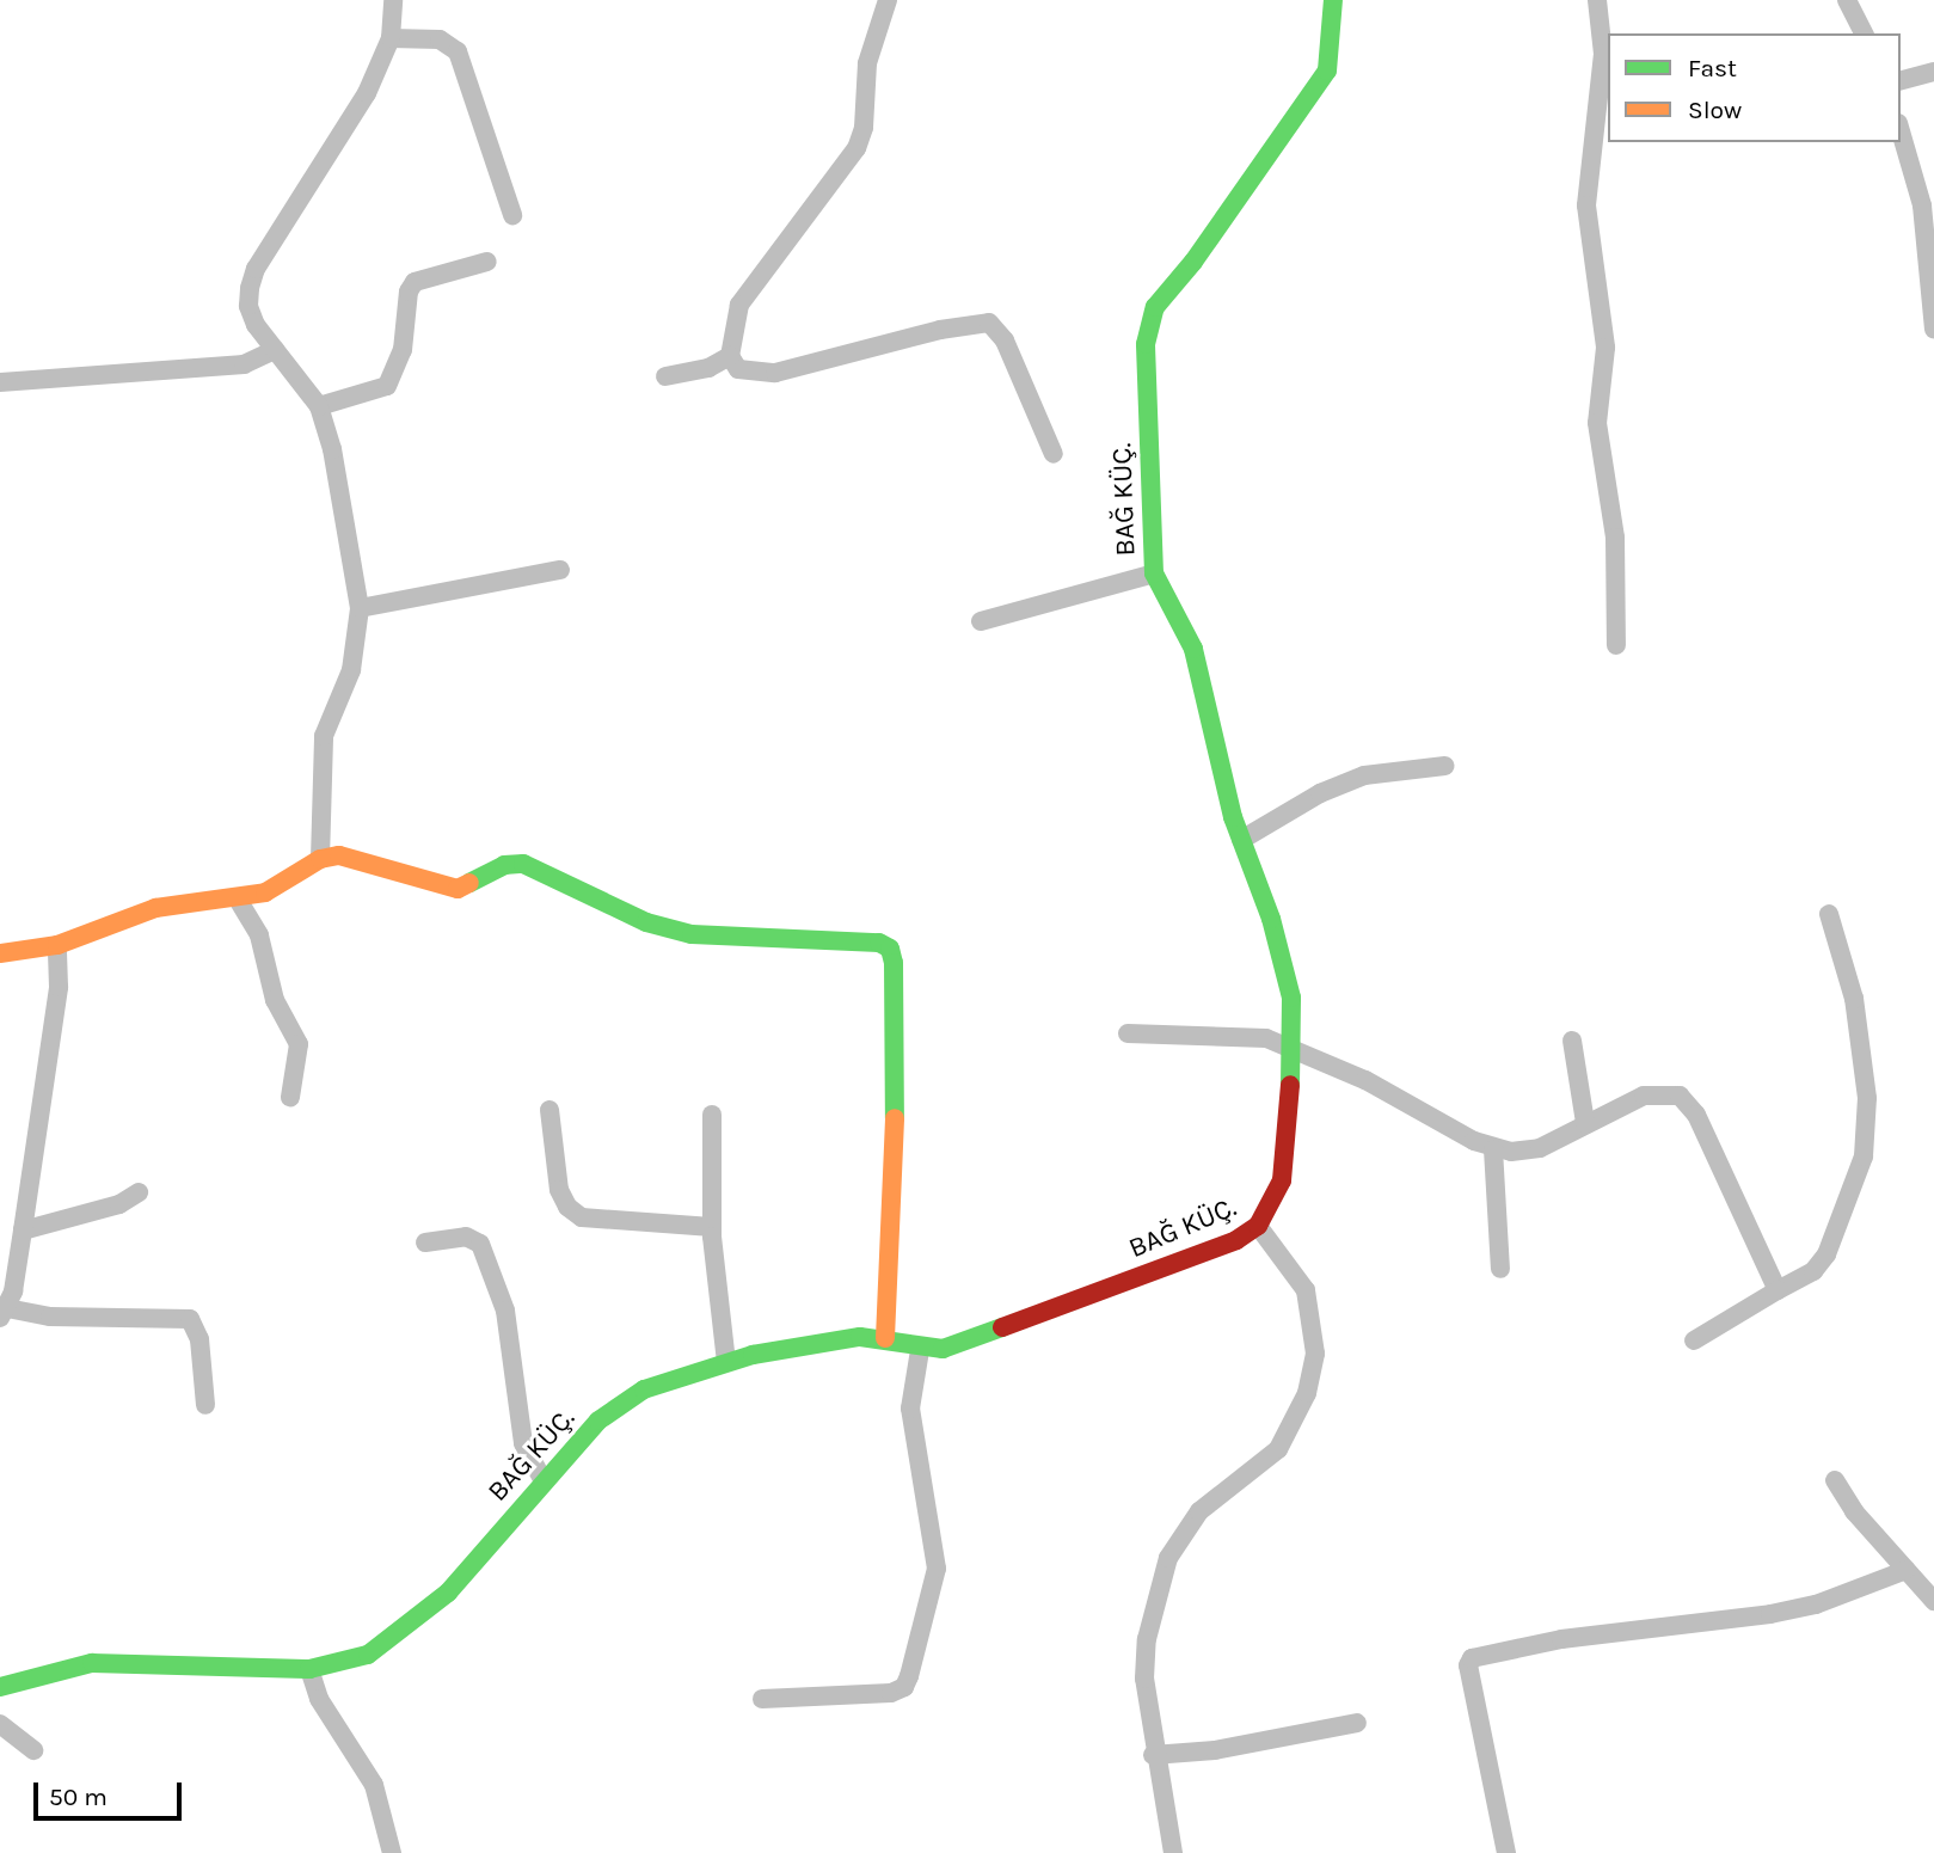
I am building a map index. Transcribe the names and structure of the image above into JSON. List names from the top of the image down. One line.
{"streets":{"street":["BAĞ KÜÇ."]},"legend":["Fast","Slow"],"scale_bar":"50 m"}
